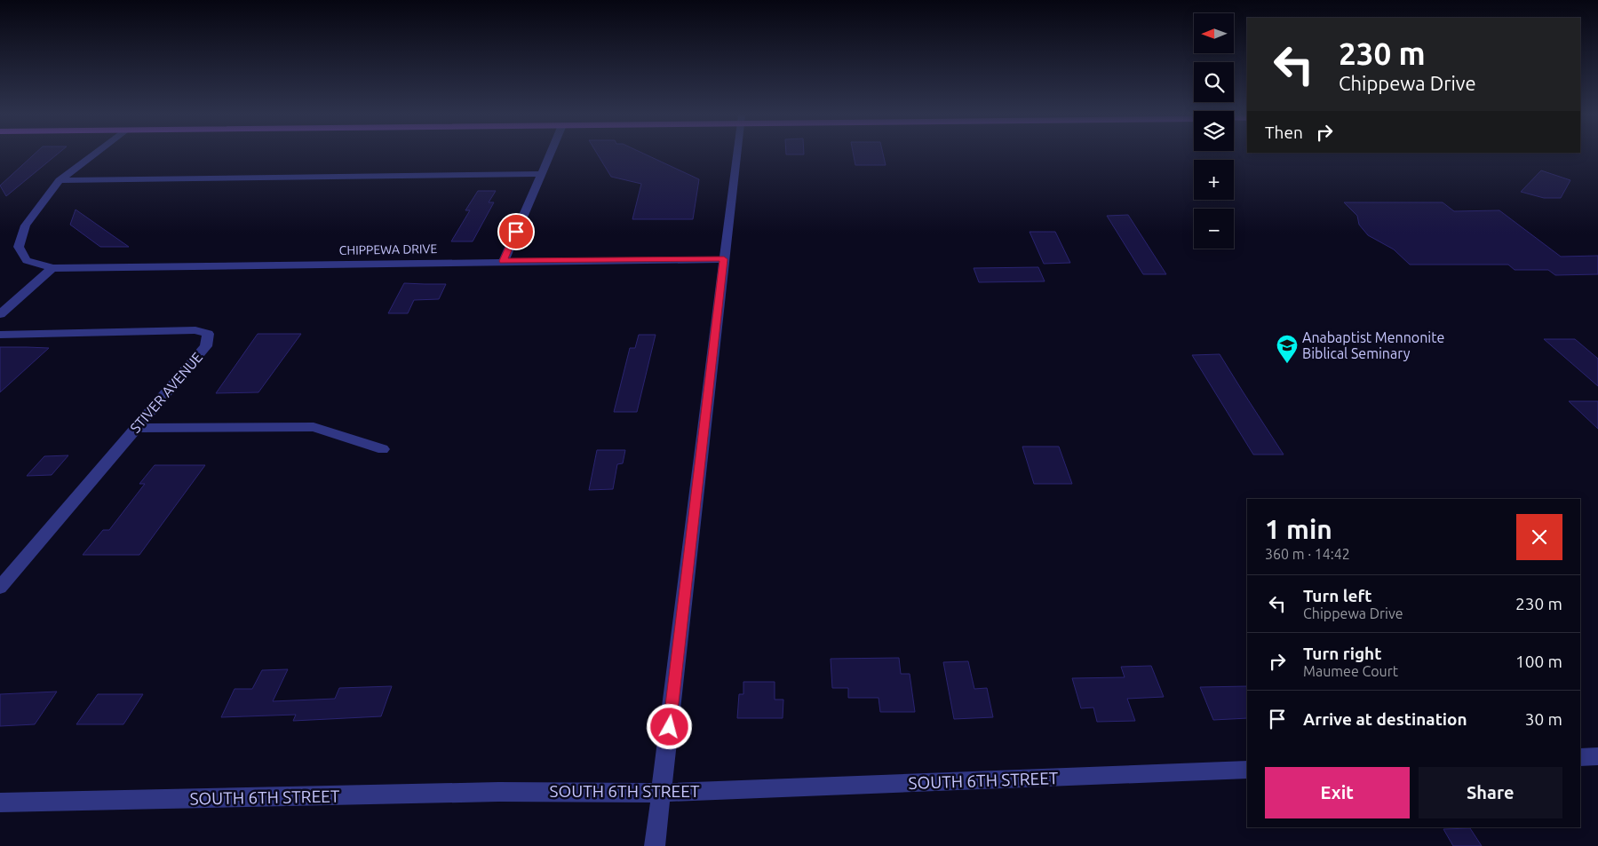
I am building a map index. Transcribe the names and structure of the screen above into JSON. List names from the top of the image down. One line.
{"streets":{"street":["CHIPPEWA DRIVE","STIVER AVENUE","SOUTH 6TH STREET"]},"places":{"school or university":["Anabaptist Mennonite Biblical Seminary"]},"north":"left","page":{"map_buttons":["+","−"],"turn":["230 m","Chippewa Drive"],"then":"Then","heading":["1 min","360 m · 14:42"],"list":[{"name":"Turn left","note":"Chippewa Drive","value":"230 m"},{"name":"Turn right","note":"Maumee Court","value":"100 m"},{"name":"Arrive at destination","value":"30 m"}],"buttons":["Exit","Share"]}}
